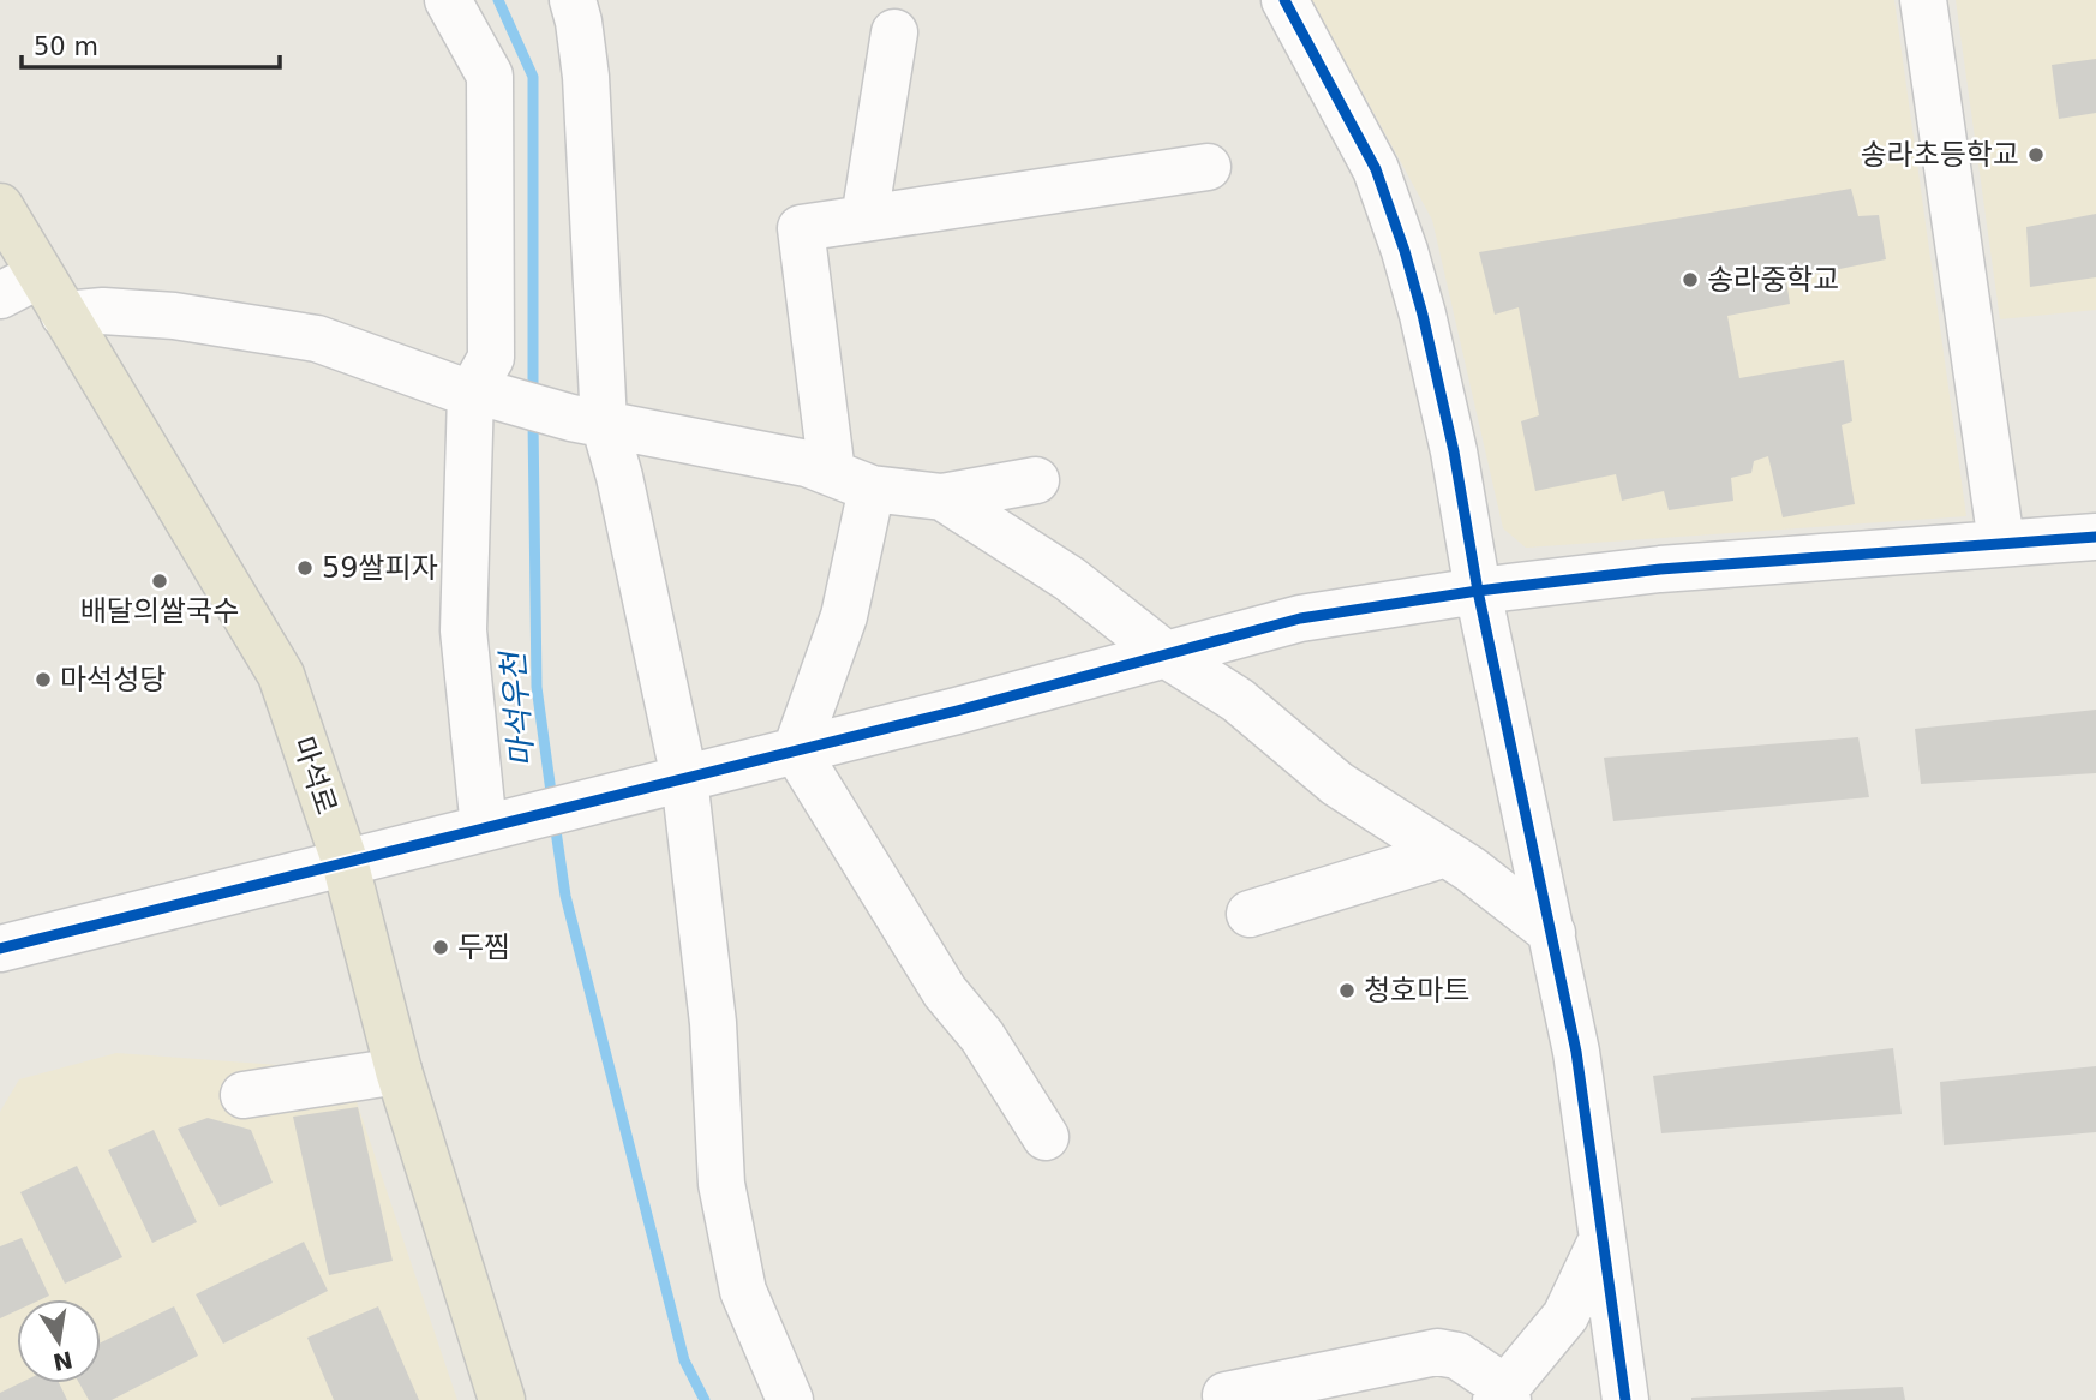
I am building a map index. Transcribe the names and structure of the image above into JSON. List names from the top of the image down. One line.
{"streets":{"main road":["마석로"]},"water":["마석우천"],"places":["송라초등학교","송라중학교","59쌀피자","배달의쌀국수","마석성당","두찜","청호마트"],"scale_bar":"50 m","north":"bottom"}
